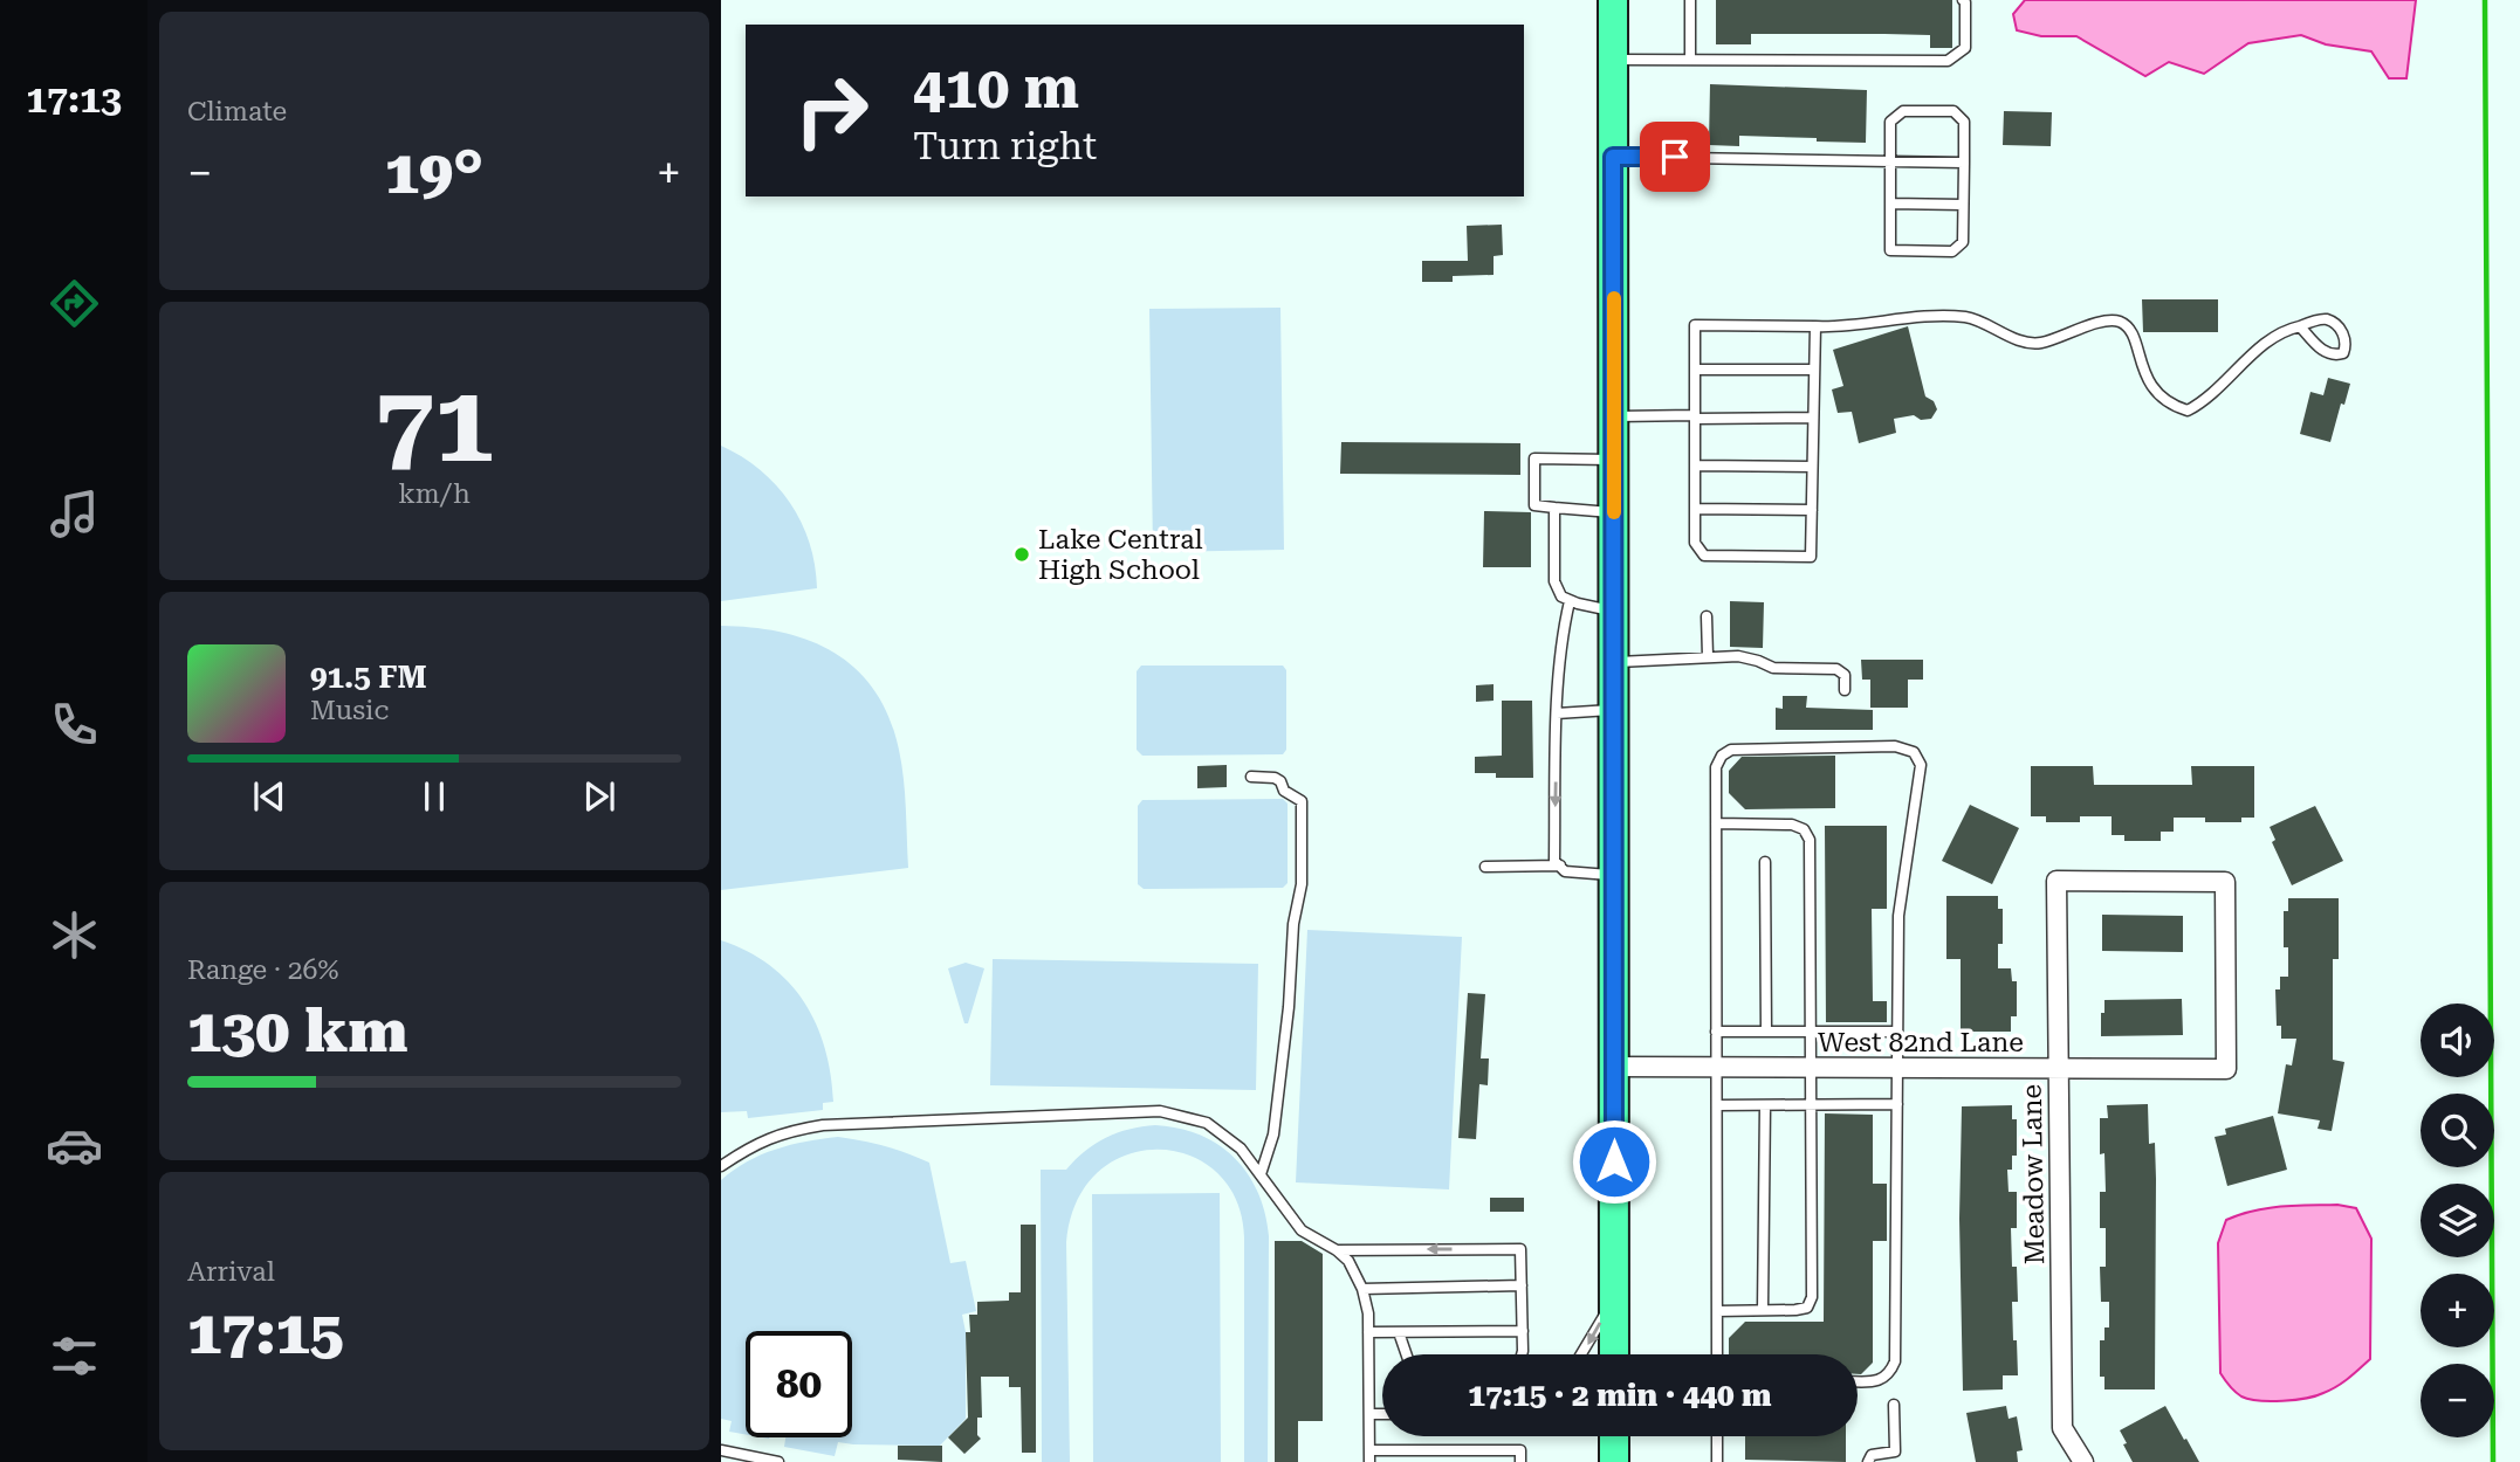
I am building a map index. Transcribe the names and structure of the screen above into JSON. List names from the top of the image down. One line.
{"streets":{"street":["West 82nd Lane","Meadow Lane"]},"crossings":[["West 82nd Lane","Meadow Lane"]],"places":["Lake Central High School"],"page":{"tabs":"17:13","tile":["Climate",["71","km/h"],["Range · 26%","130 km"],["Arrival","17:15"]],"turn":["410 m","Turn right"],"heat":["−","19°","+"],"song":["91.5 FM","Music"],"map_buttons":["+","−"],"limit":"80","trip":"17:15 · 2 min · 440 m"}}
